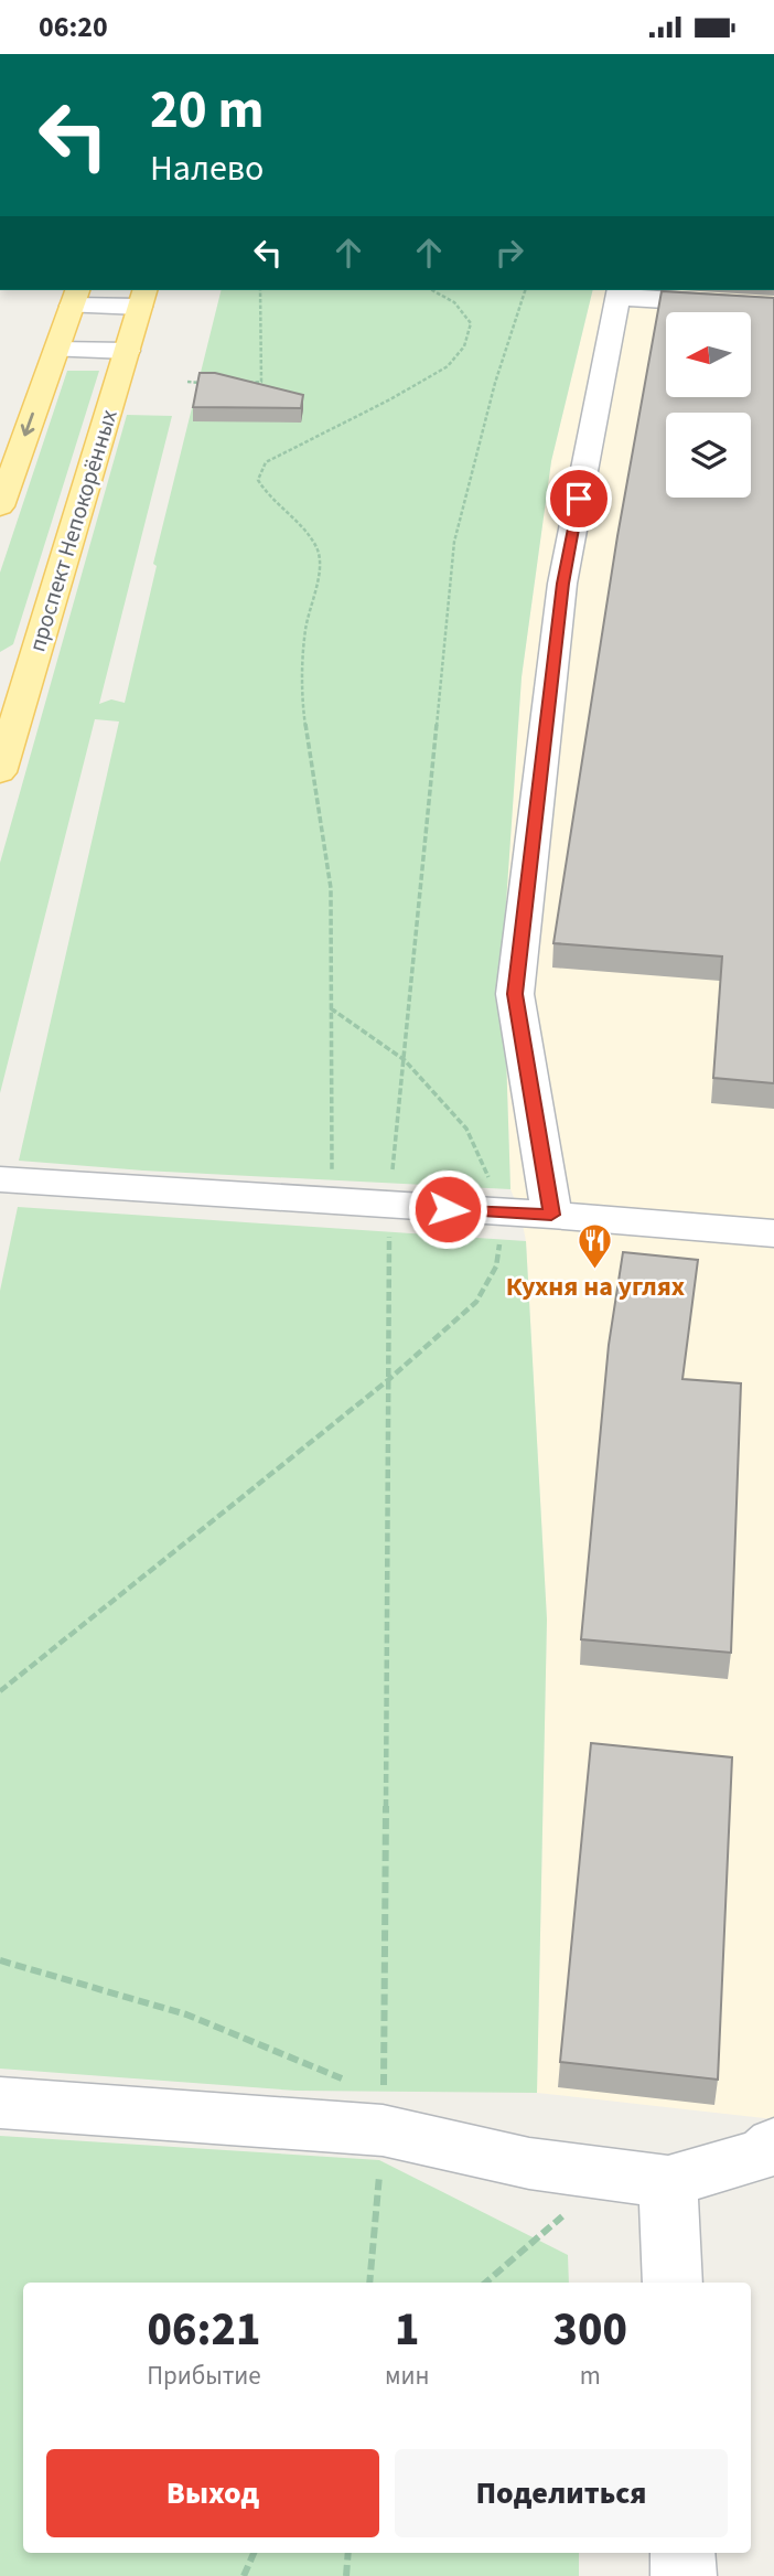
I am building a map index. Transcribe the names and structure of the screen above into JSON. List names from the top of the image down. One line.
{"streets":{"main road":["проспект Непокорённых"]},"places":{"restaurant":["Кухня на углях"]},"north":"left","page":{"status":"06:20","turn":["20 m","Налево"],"eta":["06:21","Прибытие","1","мин","300","m"],"buttons":["Выход","Поделиться"]}}
